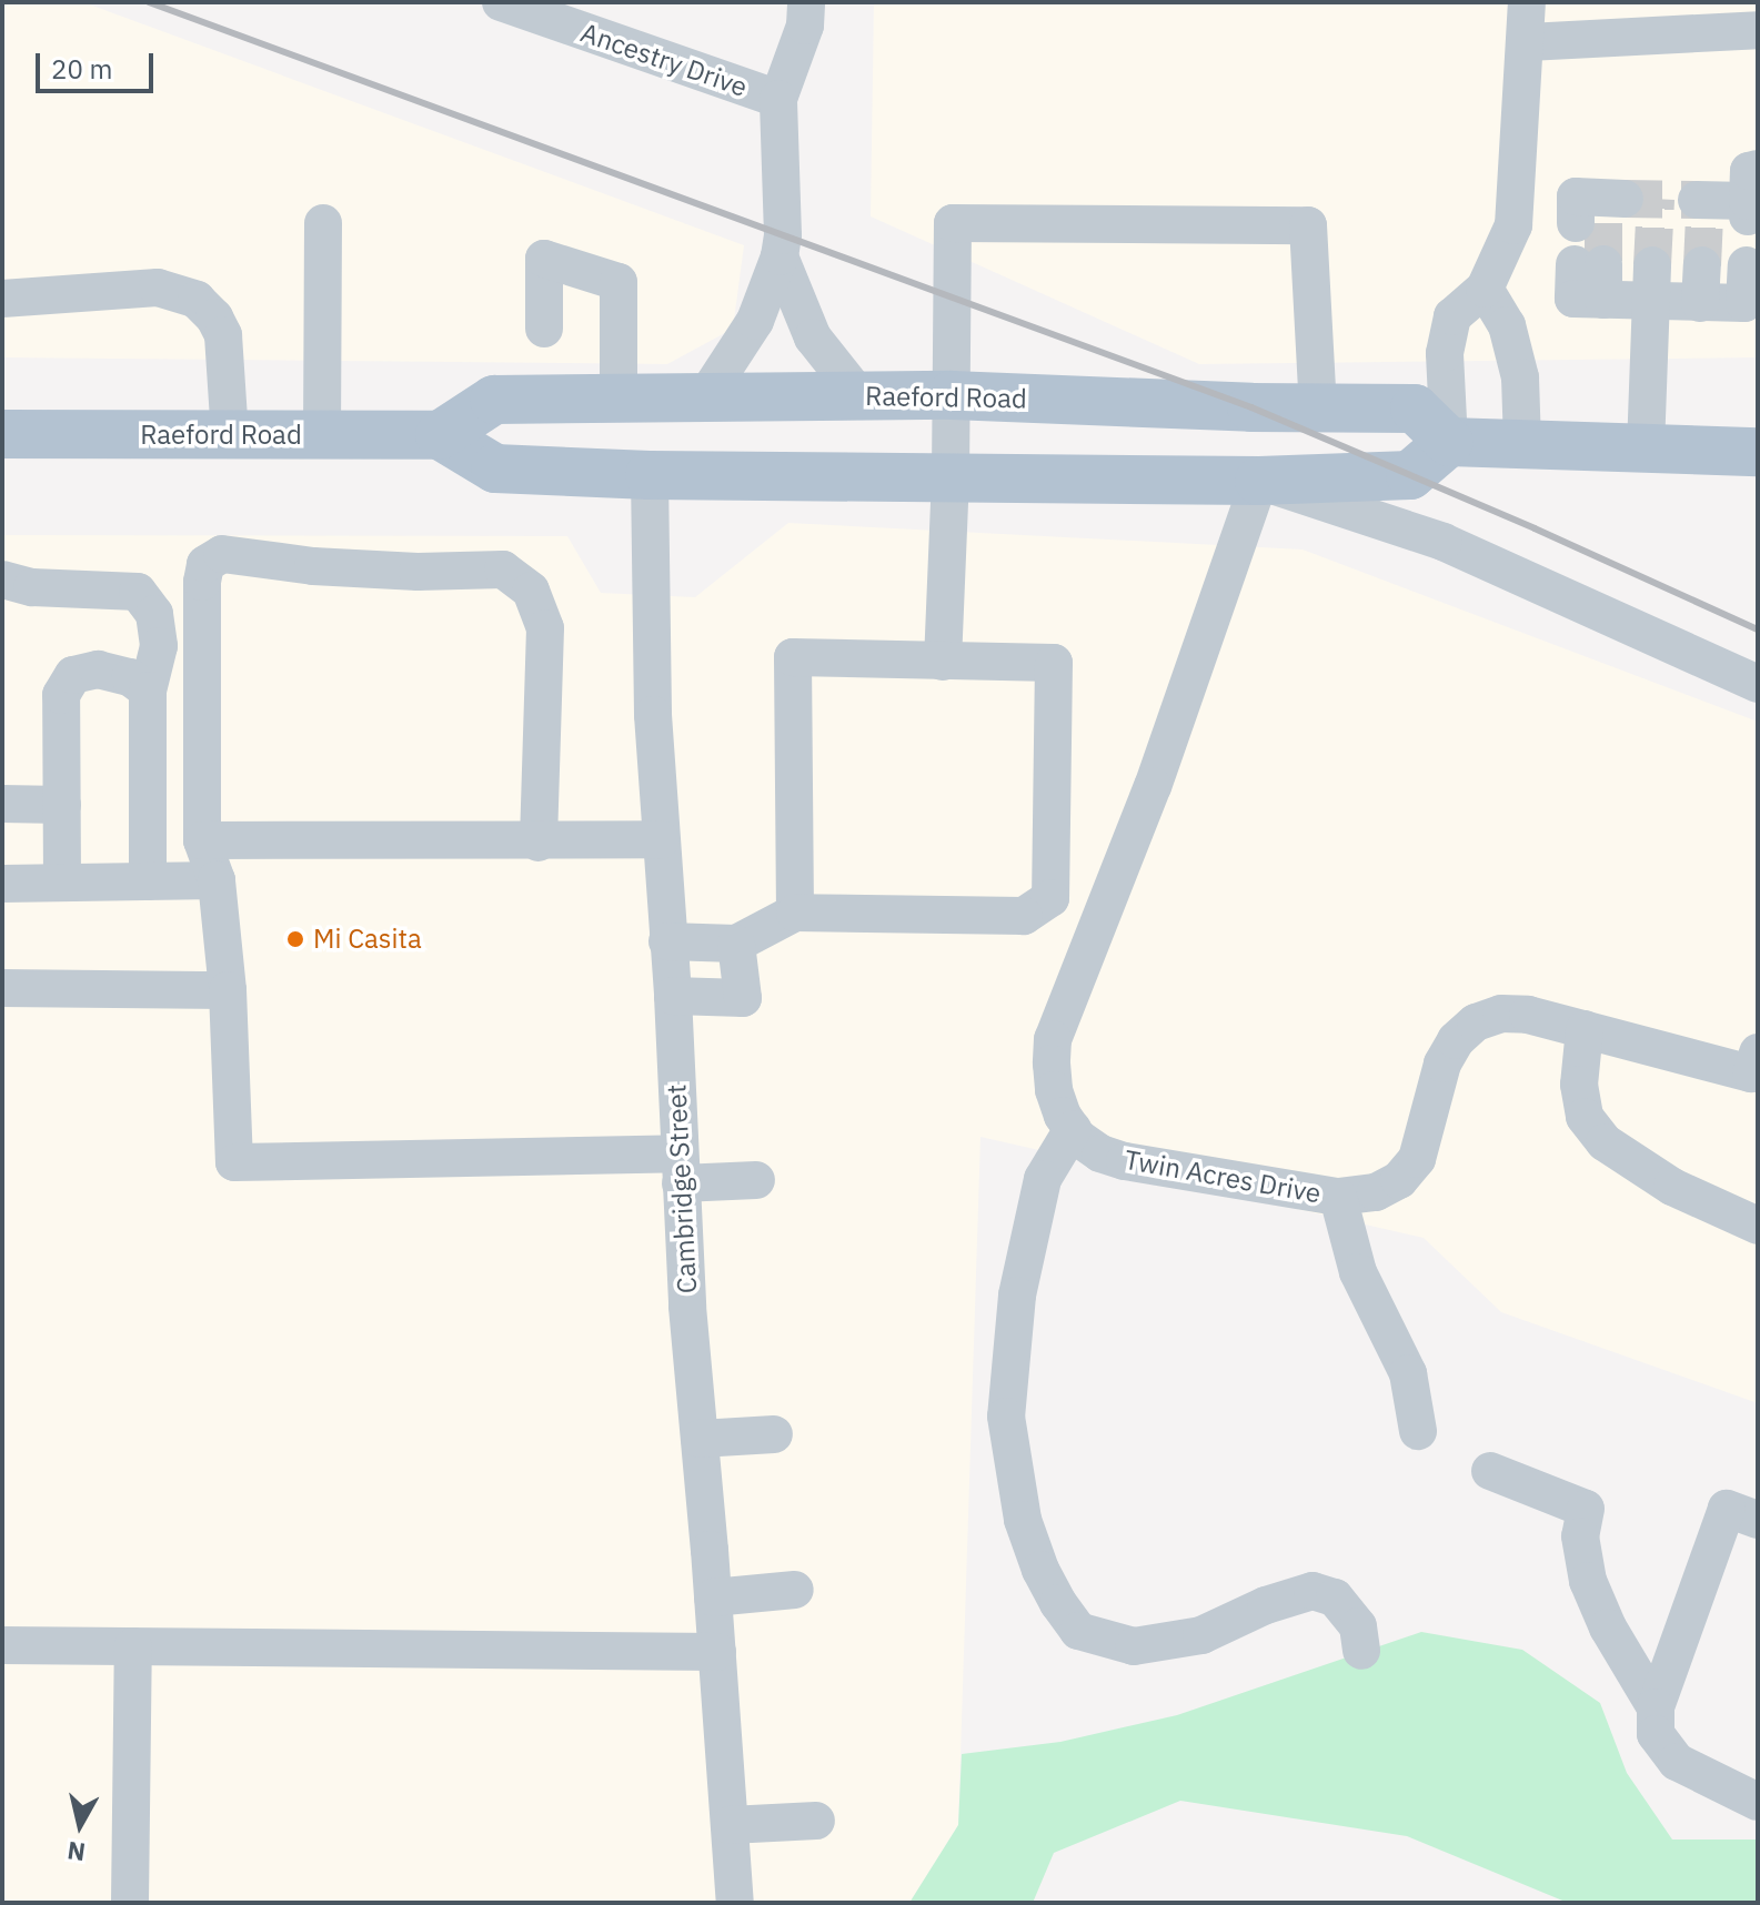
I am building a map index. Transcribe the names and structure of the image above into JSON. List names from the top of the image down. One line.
{"streets":{"main road":["Raeford Road"],"street":["Ancestry Drive","Twin Acres Drive","Cambridge Street"]},"crossings":[["Ancestry Drive","Raeford Road"]],"places":["Mi Casita"],"scale_bar":"20 m","north":"bottom"}
